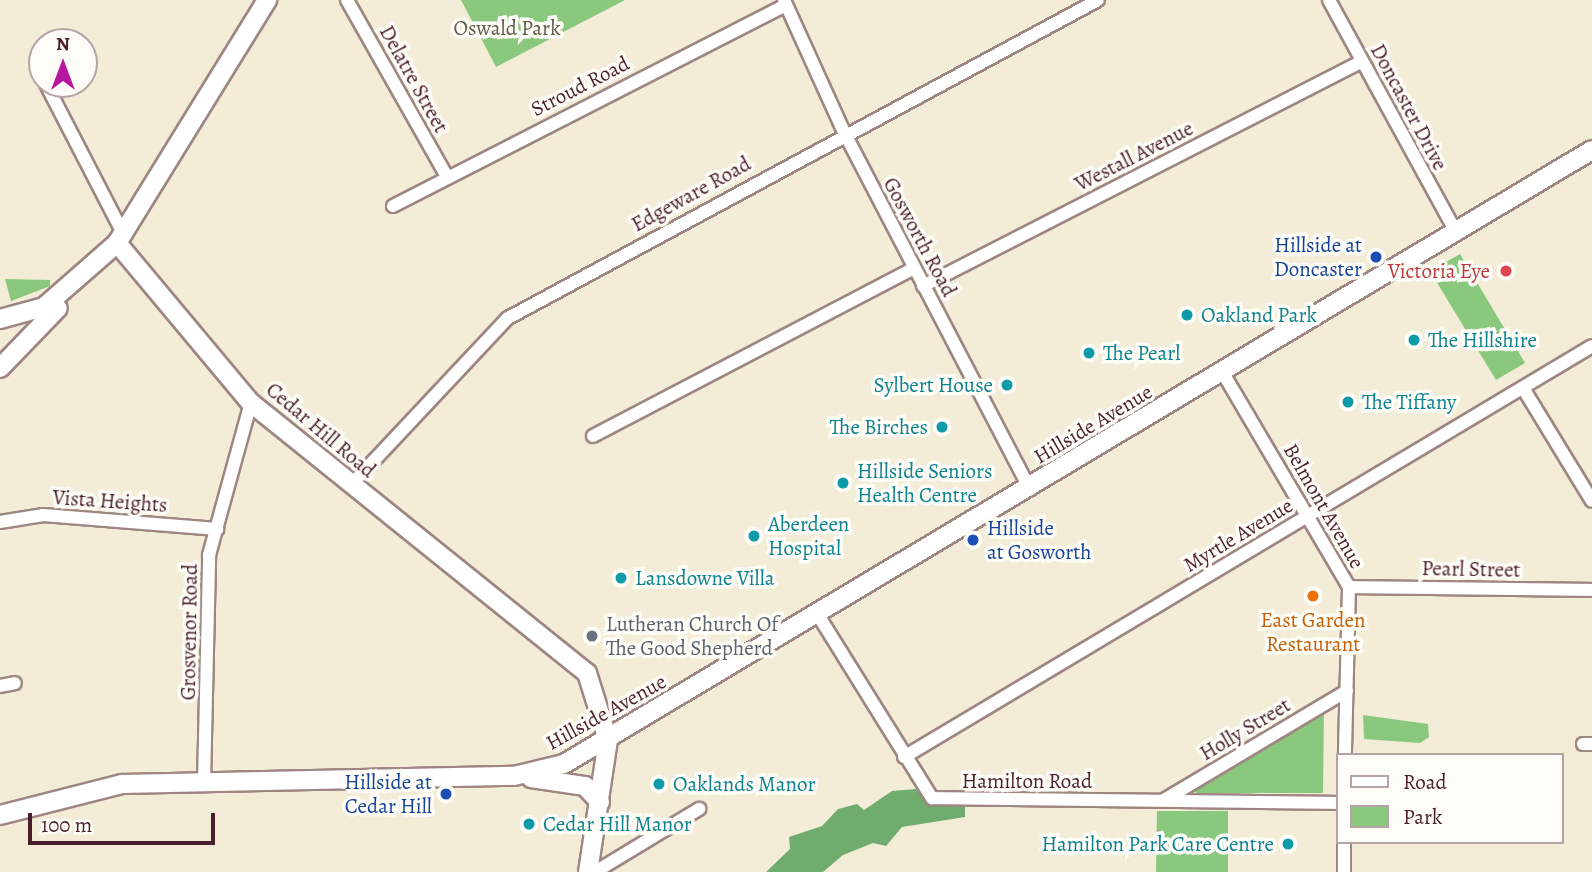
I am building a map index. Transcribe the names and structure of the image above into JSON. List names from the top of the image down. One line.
{"streets":{"main road":["Hillside Avenue","Cedar Hill Road"],"street":["Delatre Street","Stroud Road","Doncaster Drive","Westall Avenue","Edgeware Road","Gosworth Road","Vista Heights","Belmont Avenue","Myrtle Avenue","Pearl Street","Grosvenor Road","Holly Street","Hamilton Road"]},"crossings":[["Delatre Street","Stroud Road"],["Stroud Road","Gosworth Road"],["Doncaster Drive","Westall Avenue"],["Doncaster Drive","Hillside Avenue"],["Westall Avenue","Gosworth Road"],["Edgeware Road","Gosworth Road"],["Edgeware Road","Cedar Hill Road"],["Gosworth Road","Hillside Avenue"],["Hillside Avenue","Cedar Hill Road"],["Hillside Avenue","Belmont Avenue"],["Hillside Avenue","Grosvenor Road"],["Hillside Avenue","Hamilton Road"],["Cedar Hill Road","Grosvenor Road"],["Vista Heights","Grosvenor Road"],["Belmont Avenue","Myrtle Avenue"],["Belmont Avenue","Pearl Street"],["Belmont Avenue","Holly Street"],["Myrtle Avenue","Hamilton Road"],["Holly Street","Hamilton Road"]],"parks":["Oswald Park"],"places":["Hillside at Doncaster","Victoria Eye","Oakland Park","The Hillshire","The Pearl","Sylbert House","The Tiffany","The Birches","Hillside Seniors Health Centre","Aberdeen Hospital","Hillside at Gosworth","Lansdowne Villa","East Garden Restaurant","Lutheran Church Of The Good Shepherd","Oaklands Manor","Hillside at Cedar Hill","Cedar Hill Manor","Hamilton Park Care Centre"],"legend":["Road","Park"],"scale_bar":"100 m","north":"top"}
